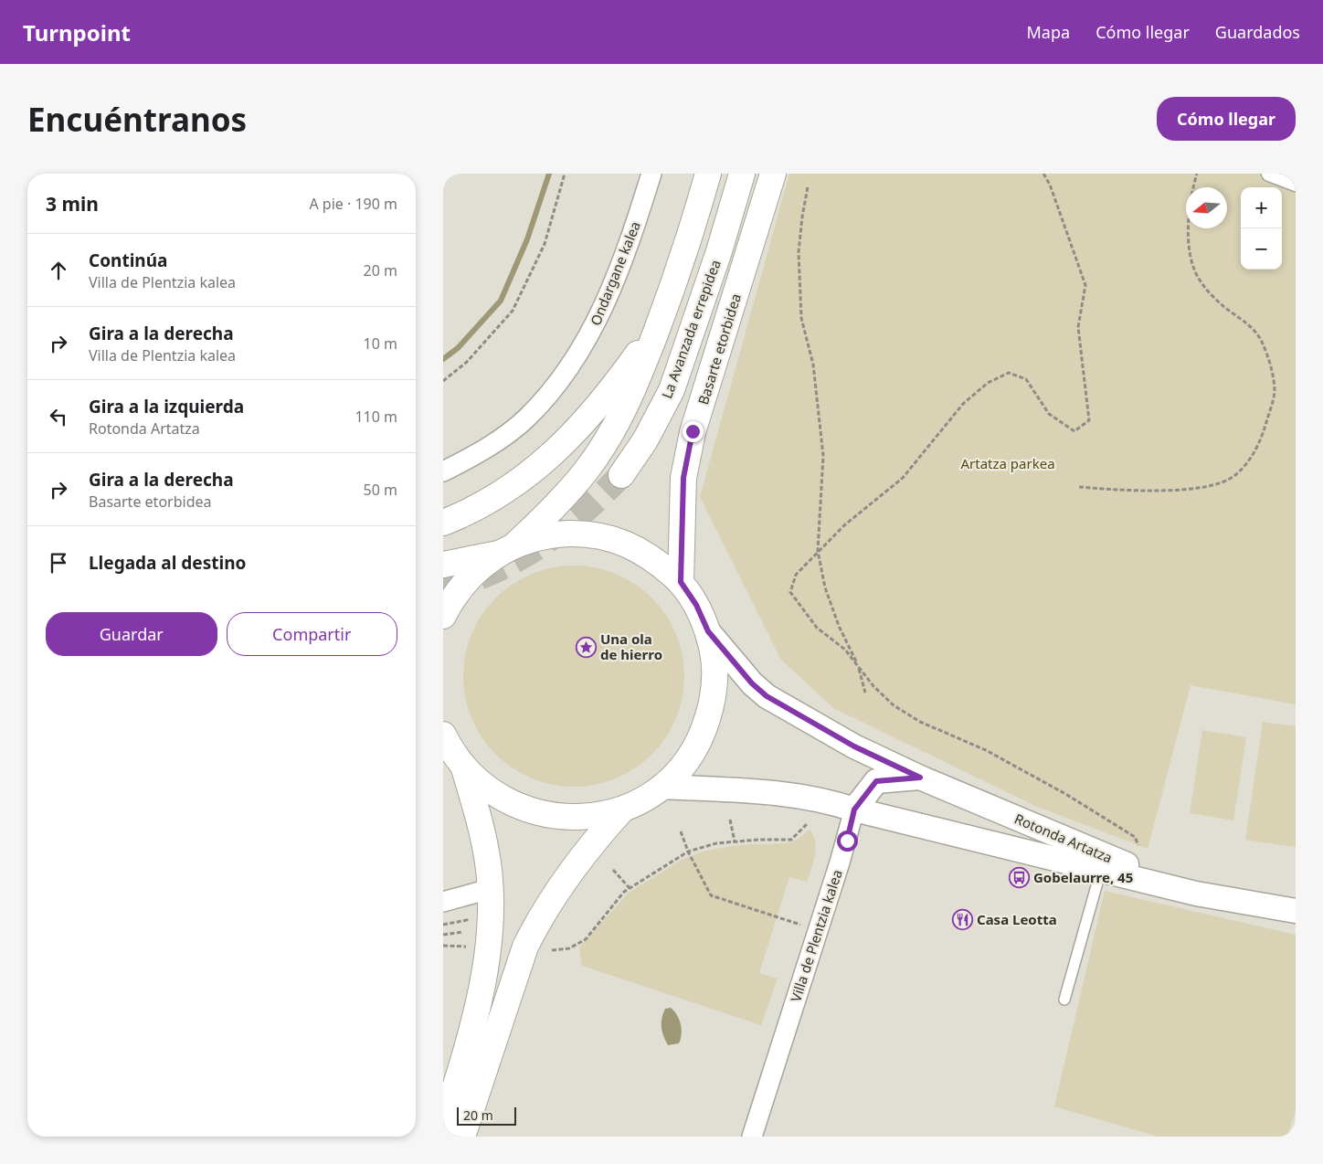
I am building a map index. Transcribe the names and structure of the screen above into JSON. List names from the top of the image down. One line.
{"streets":{"main road":["La Avanzada errepidea","Basarte etorbidea","Rotonda Artatza"],"street":["Ondargane kalea","Villa de Plentzia kalea"]},"crossings":[["Basarte etorbidea","Rotonda Artatza"],["Rotonda Artatza","Villa de Plentzia kalea"]],"parks":["Artatza parkea"],"places":{"place":["Una ola de hierro"],"bus stop":["Gobelaurre, 45"],"restaurant":["Casa Leotta"]},"scale_bar":"20 m","north":"left","page":{"header":"Turnpoint","nav":["Mapa","Cómo llegar","Guardados"],"buttons":["Cómo llegar",["Guardar","Compartir"]],"title":"Encuéntranos","heading":["3 min","A pie · 190 m"],"map_buttons":["+","−"],"list":[["Continúa","Villa de Plentzia kalea","20 m"],["Gira a la derecha","Villa de Plentzia kalea","10 m"],["Gira a la izquierda","Rotonda Artatza","110 m"],["Gira a la derecha","Basarte etorbidea","50 m"],"Llegada al destino"],"scale":"20 m"}}
